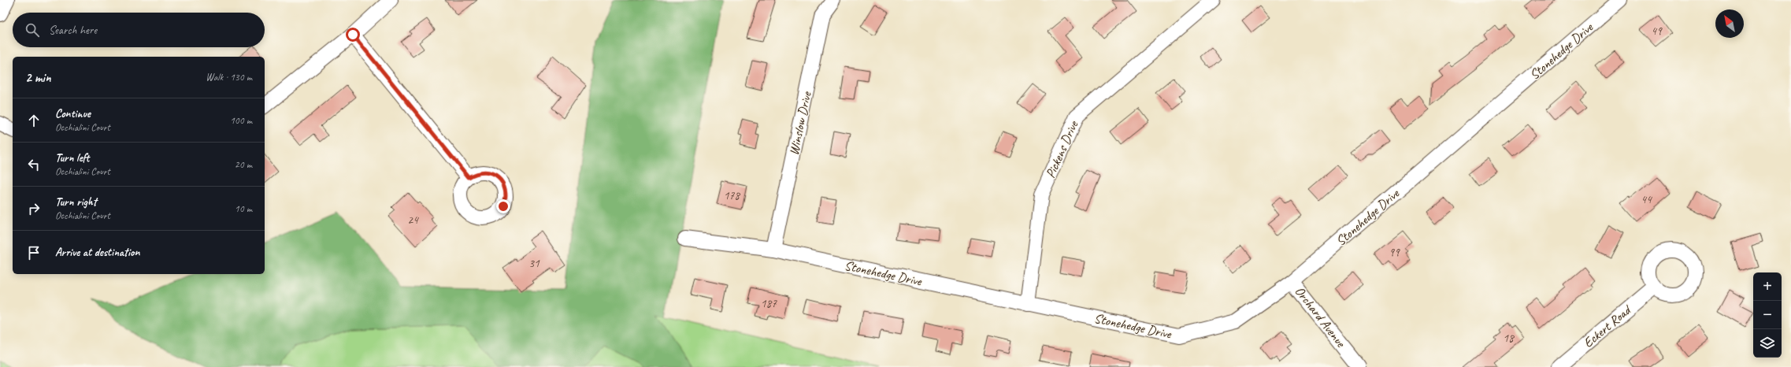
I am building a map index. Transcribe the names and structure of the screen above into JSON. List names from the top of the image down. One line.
{"streets":{"street":["Stonehedge Drive","Winslow Drive","Pickens Drive","Orchard Avenue","Eckert Road"]},"crossings":[["Stonehedge Drive","Winslow Drive"],["Stonehedge Drive","Pickens Drive"],["Stonehedge Drive","Orchard Avenue"]],"house_numbers":["49","178","44","24","99","31","187","18"],"north":"top left","page":{"search":"Search here","heading":["2 min","Walk · 130 m"],"list":[["Continue","Occhialini Court","100 m"],["Turn left","Occhialini Court","20 m"],["Turn right","Occhialini Court","10 m"],"Arrive at destination"],"map_buttons":["+","−"]}}
